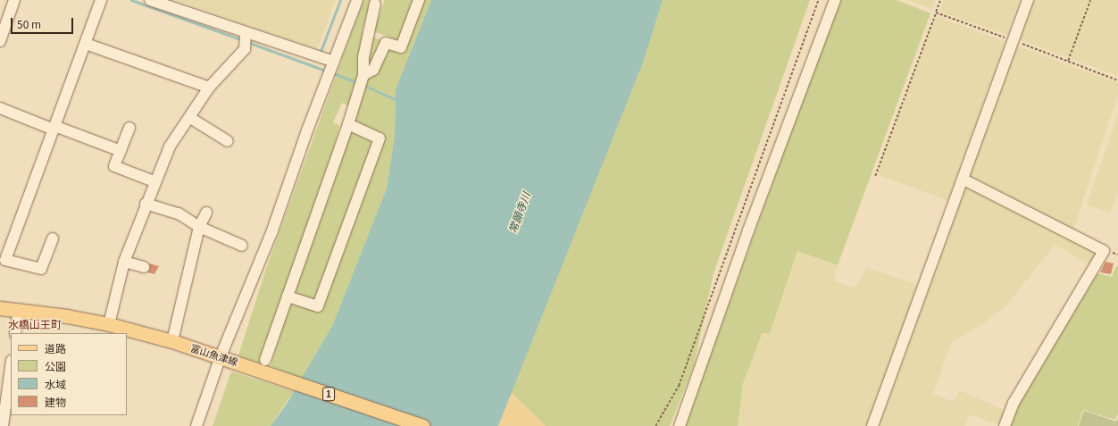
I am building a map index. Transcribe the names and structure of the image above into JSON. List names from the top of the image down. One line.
{"streets":{"main road":["富山魚津線","1"]},"districts":["水橋山王町"],"water":["常願寺川"],"legend":["道路","公園","水域","建物"],"scale_bar":"50 m"}
